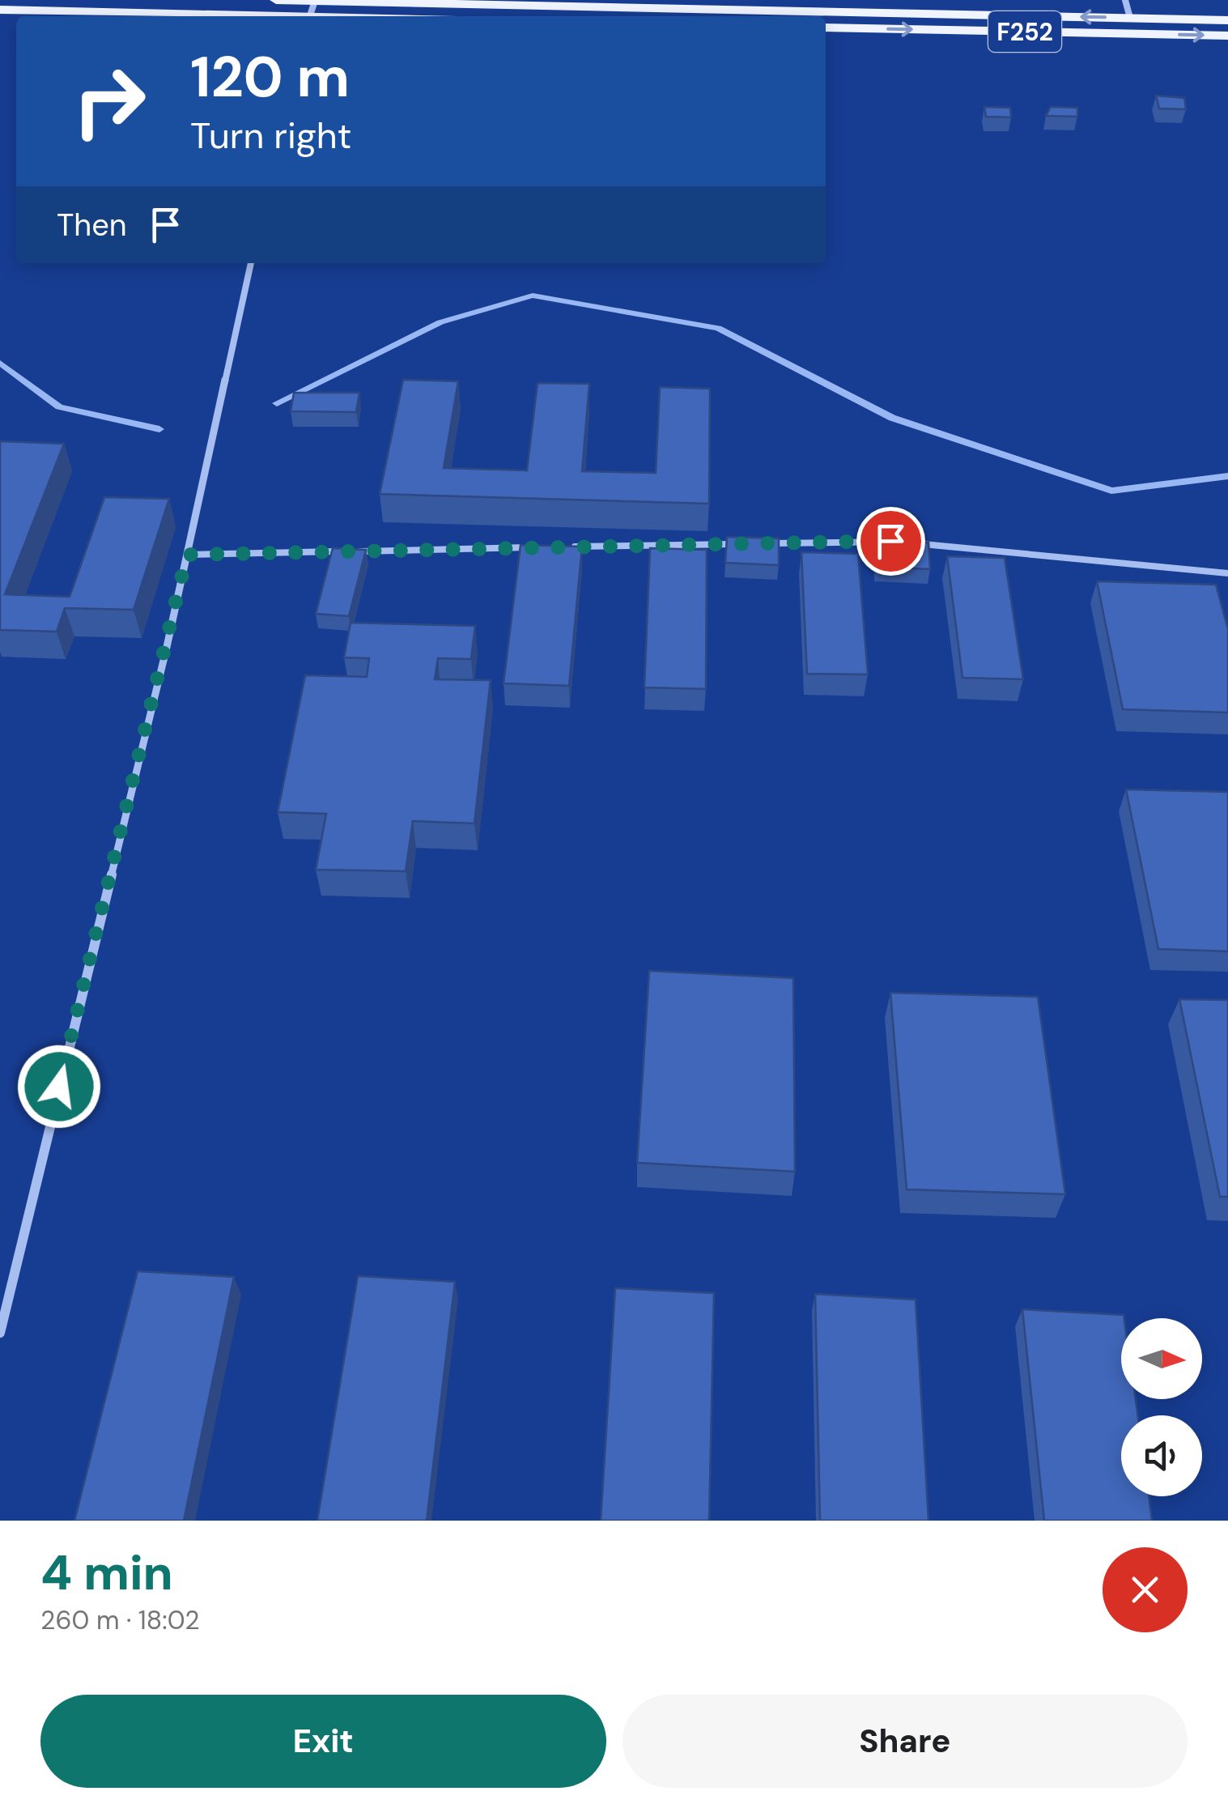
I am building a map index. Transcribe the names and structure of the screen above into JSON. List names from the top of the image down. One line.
{"streets":{"main road":["F252"]},"north":"right","page":{"turn":["120 m","Turn right"],"then":"Then","heading":["4 min","260 m · 18:02"],"buttons":["Exit","Share"]}}
